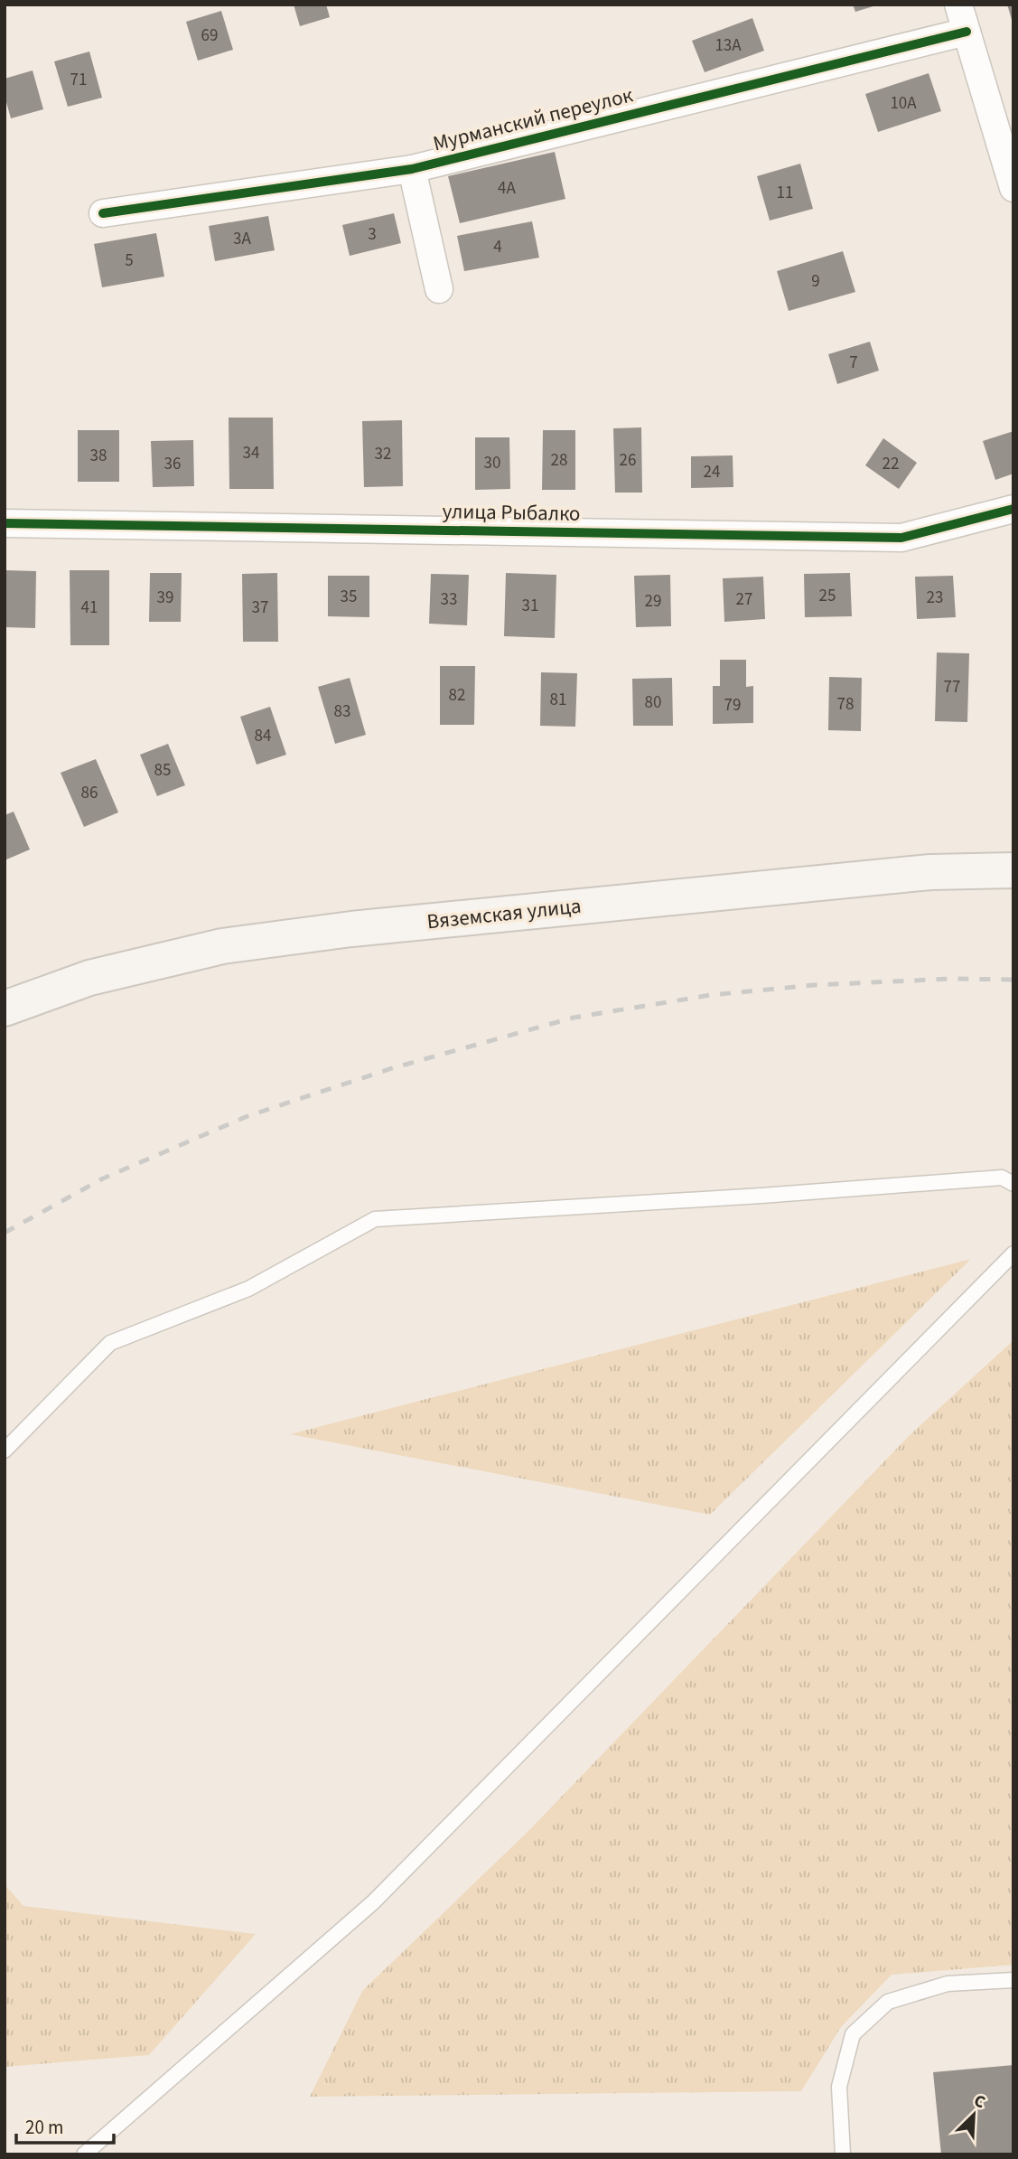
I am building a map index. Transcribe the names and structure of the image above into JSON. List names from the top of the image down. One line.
{"streets":{"main road":["Вяземская улица"],"street":["Мурманский переулок","улица Рыбалко"]},"house_numbers":["69","13А","71","10А","4А","11","3","3А","4","5","9","7","34","32","38","28","26","30","36","22","24","25","35","39","23","33","27","29","31","41","37","77","82","81","80","78","79","83","84","85","86"],"scale_bar":"20 m","north":"top right"}
